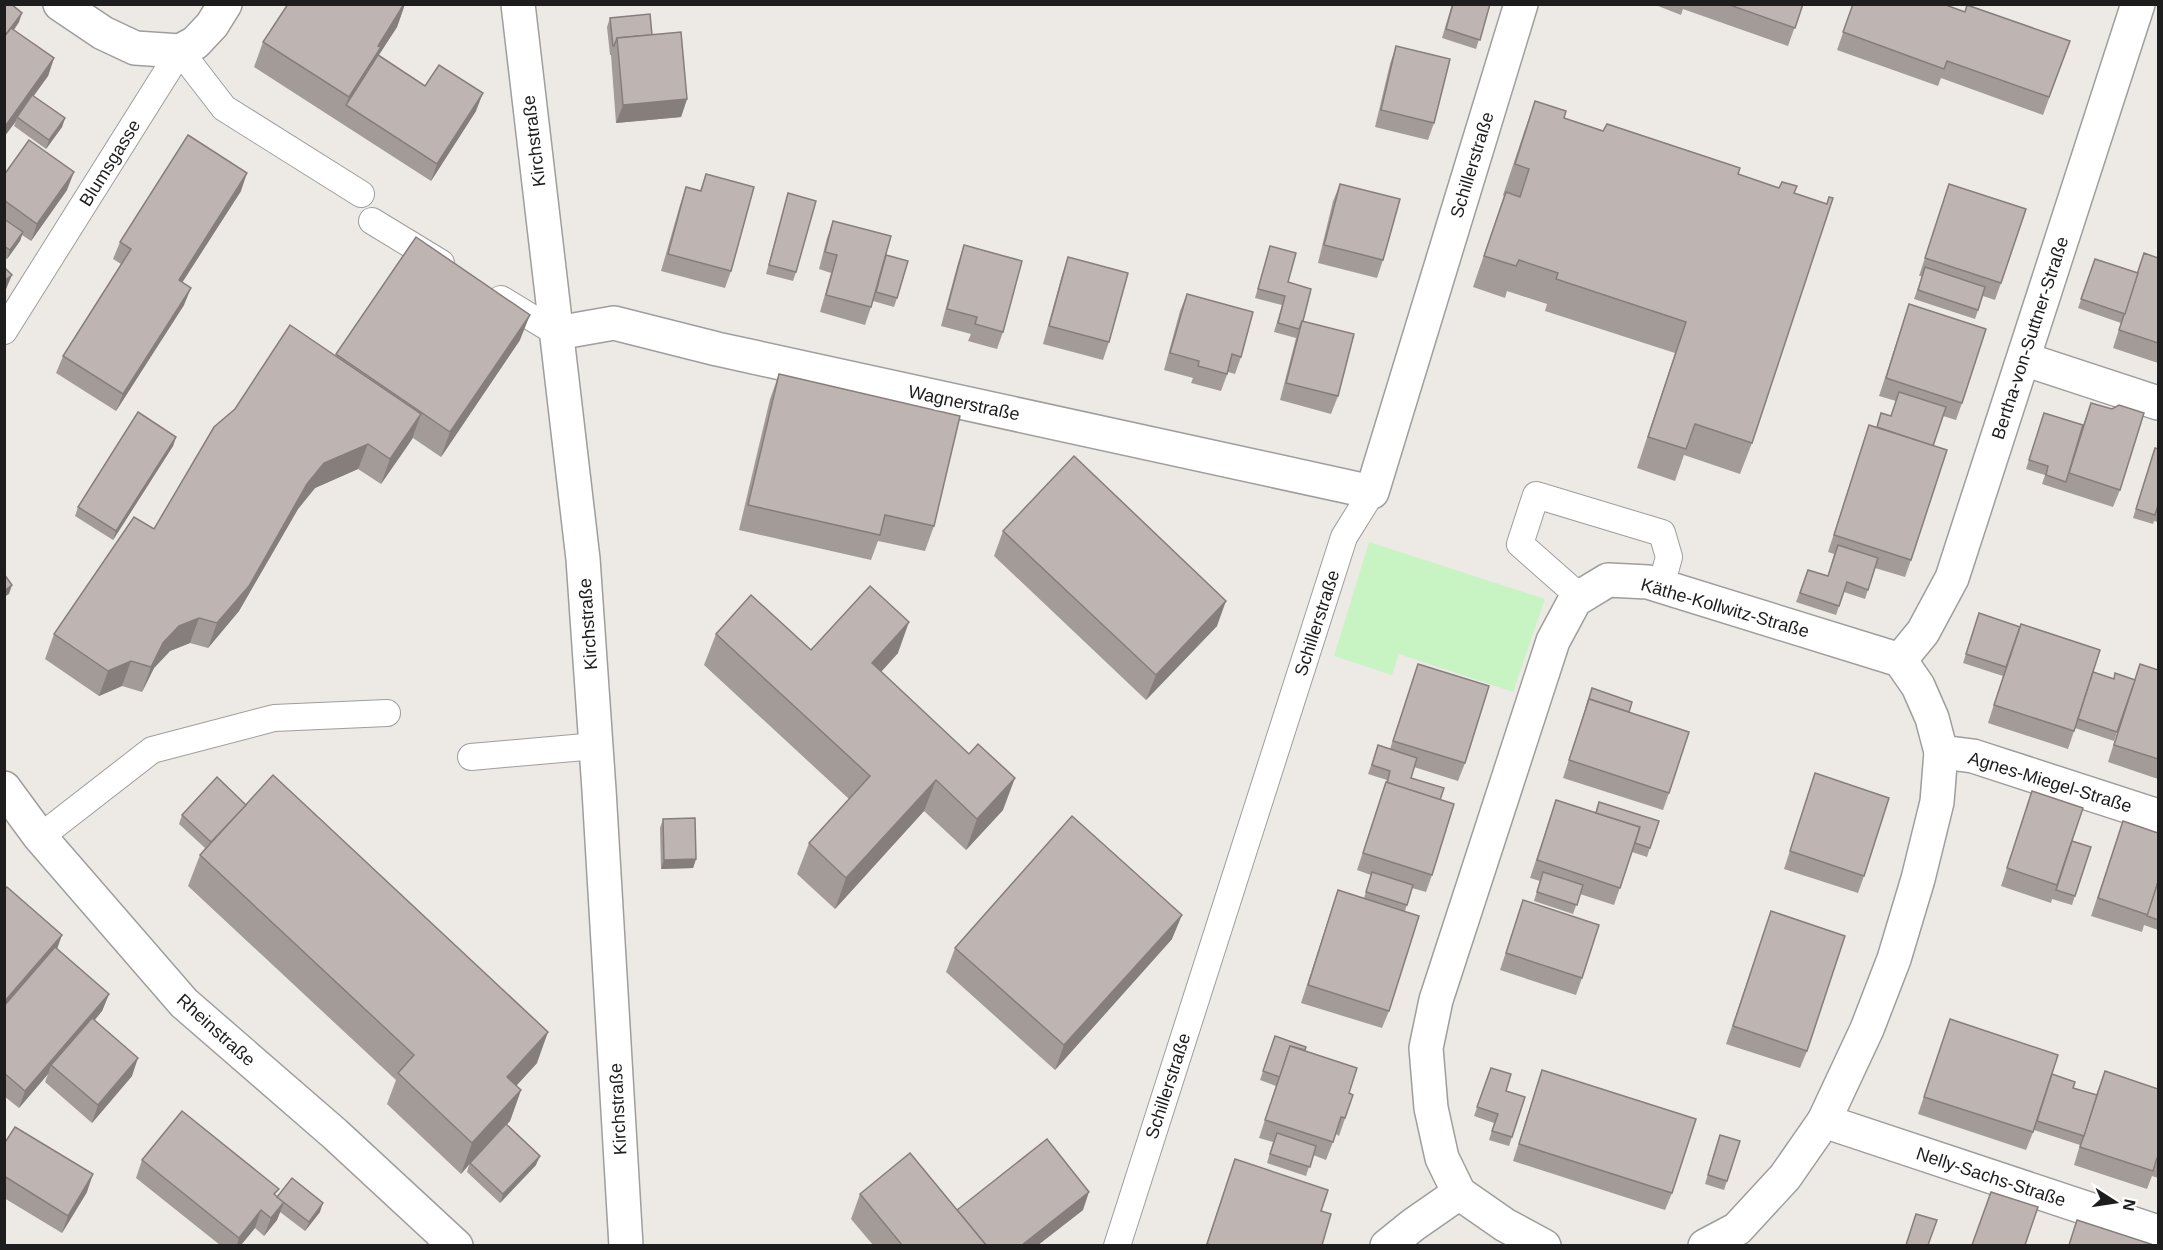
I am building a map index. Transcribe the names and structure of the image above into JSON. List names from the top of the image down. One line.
{"streets":{"street":["Kirchstraße","Blumsgasse","Schillerstraße","Bertha-von-Suttner-Straße","Wagnerstraße","Käthe-Kollwitz-Straße","Agnes-Miegel-Straße","Rheinstraße","Nelly-Sachs-Straße"]},"crossings":[["Kirchstraße","Wagnerstraße"],["Schillerstraße","Wagnerstraße"],["Bertha-von-Suttner-Straße","Käthe-Kollwitz-Straße"]],"north":"right"}
